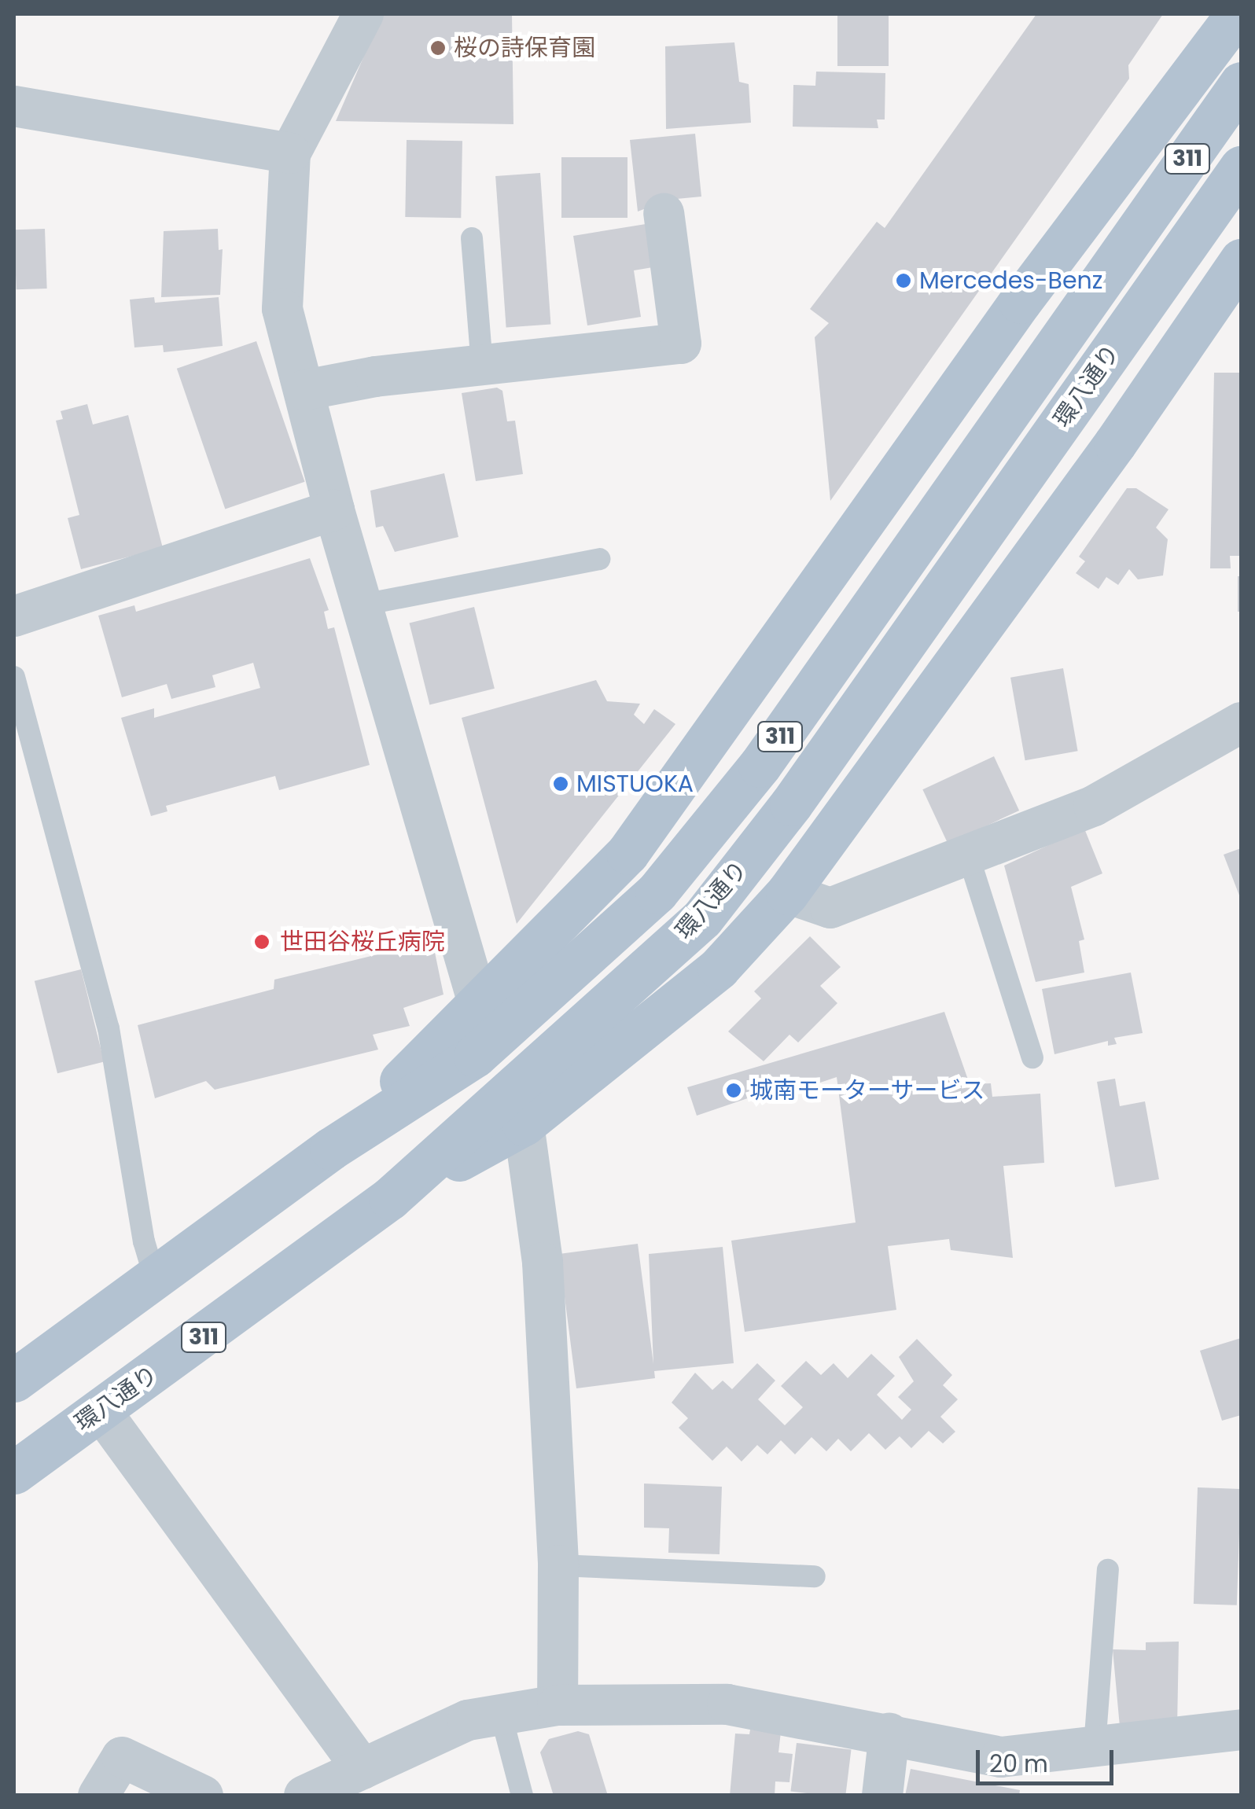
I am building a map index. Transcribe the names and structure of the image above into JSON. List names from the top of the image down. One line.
{"streets":{"main road":["311","環八通り"]},"places":["桜の詩保育園","Mercedes-Benz","MISTUOKA","世田谷桜丘病院","城南モーターサービス"],"scale_bar":"20 m"}
